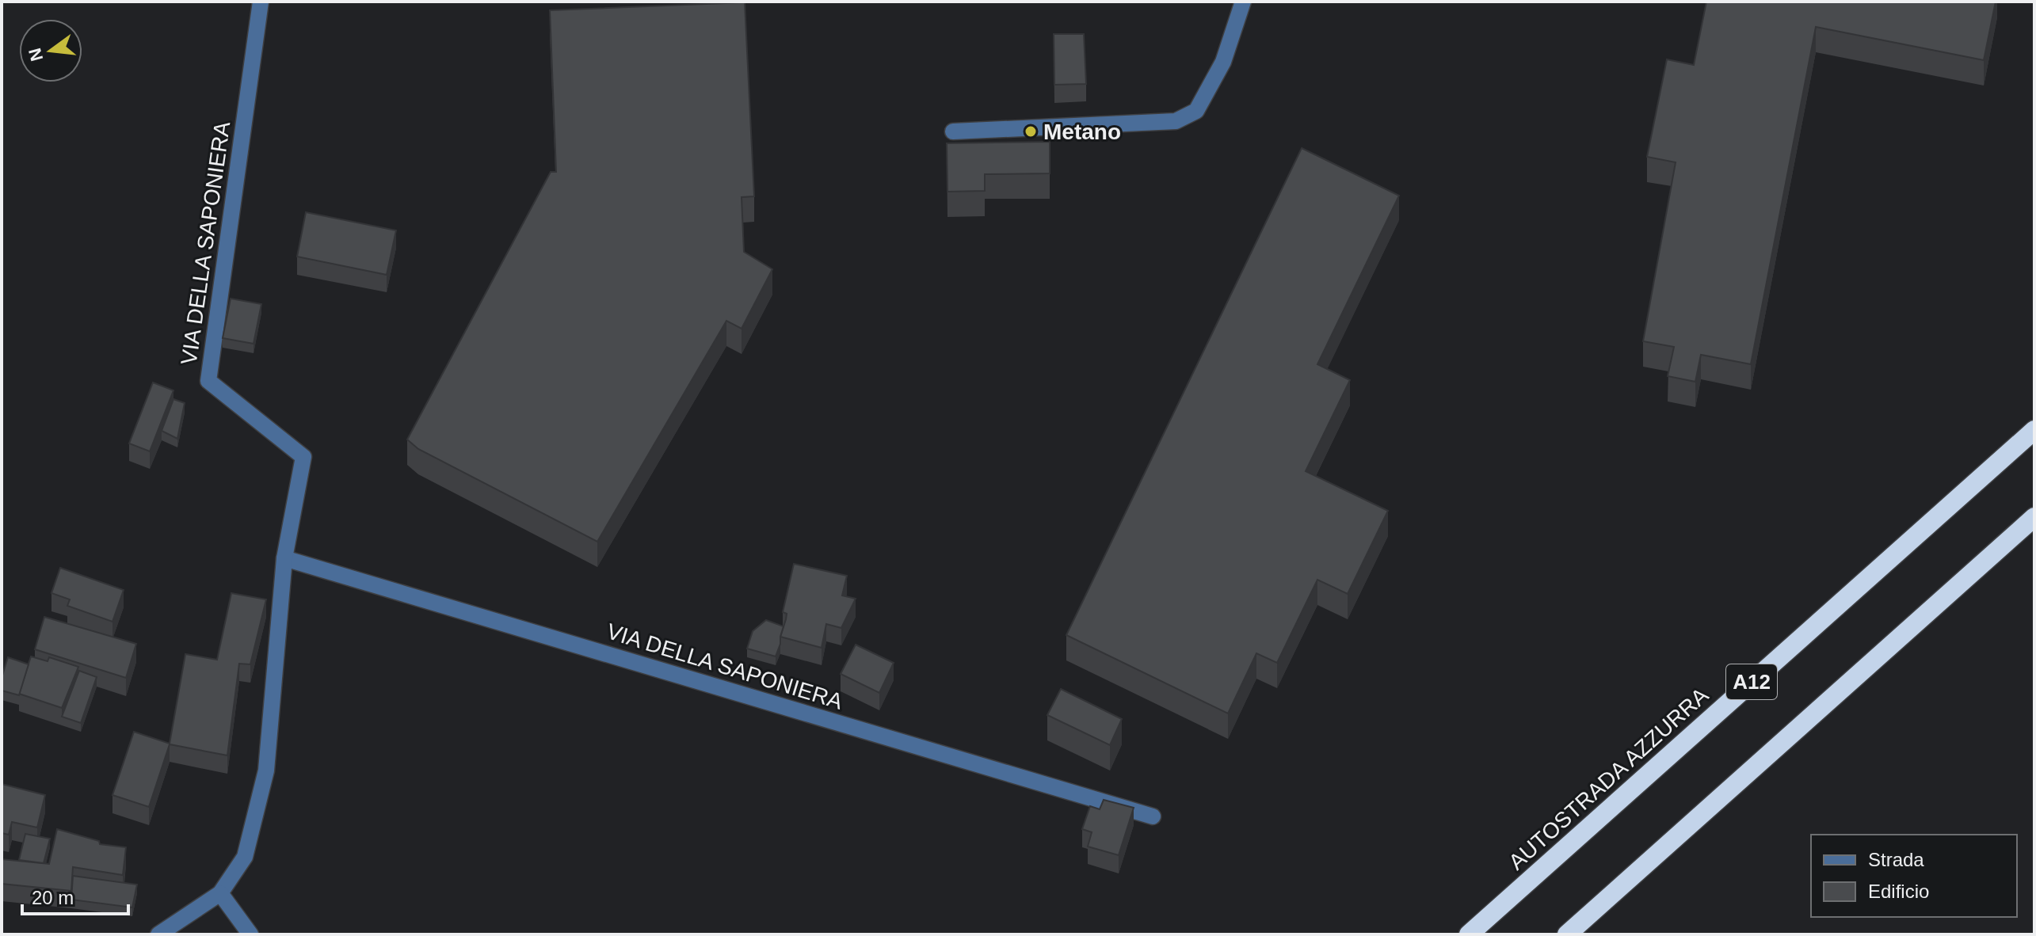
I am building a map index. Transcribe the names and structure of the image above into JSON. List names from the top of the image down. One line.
{"streets":{"highway":["A12","AUTOSTRADA AZZURRA"],"street":["VIA DELLA SAPONIERA"]},"places":["Metano"],"legend":["Strada","Edificio"],"scale_bar":"20 m","north":"left"}
